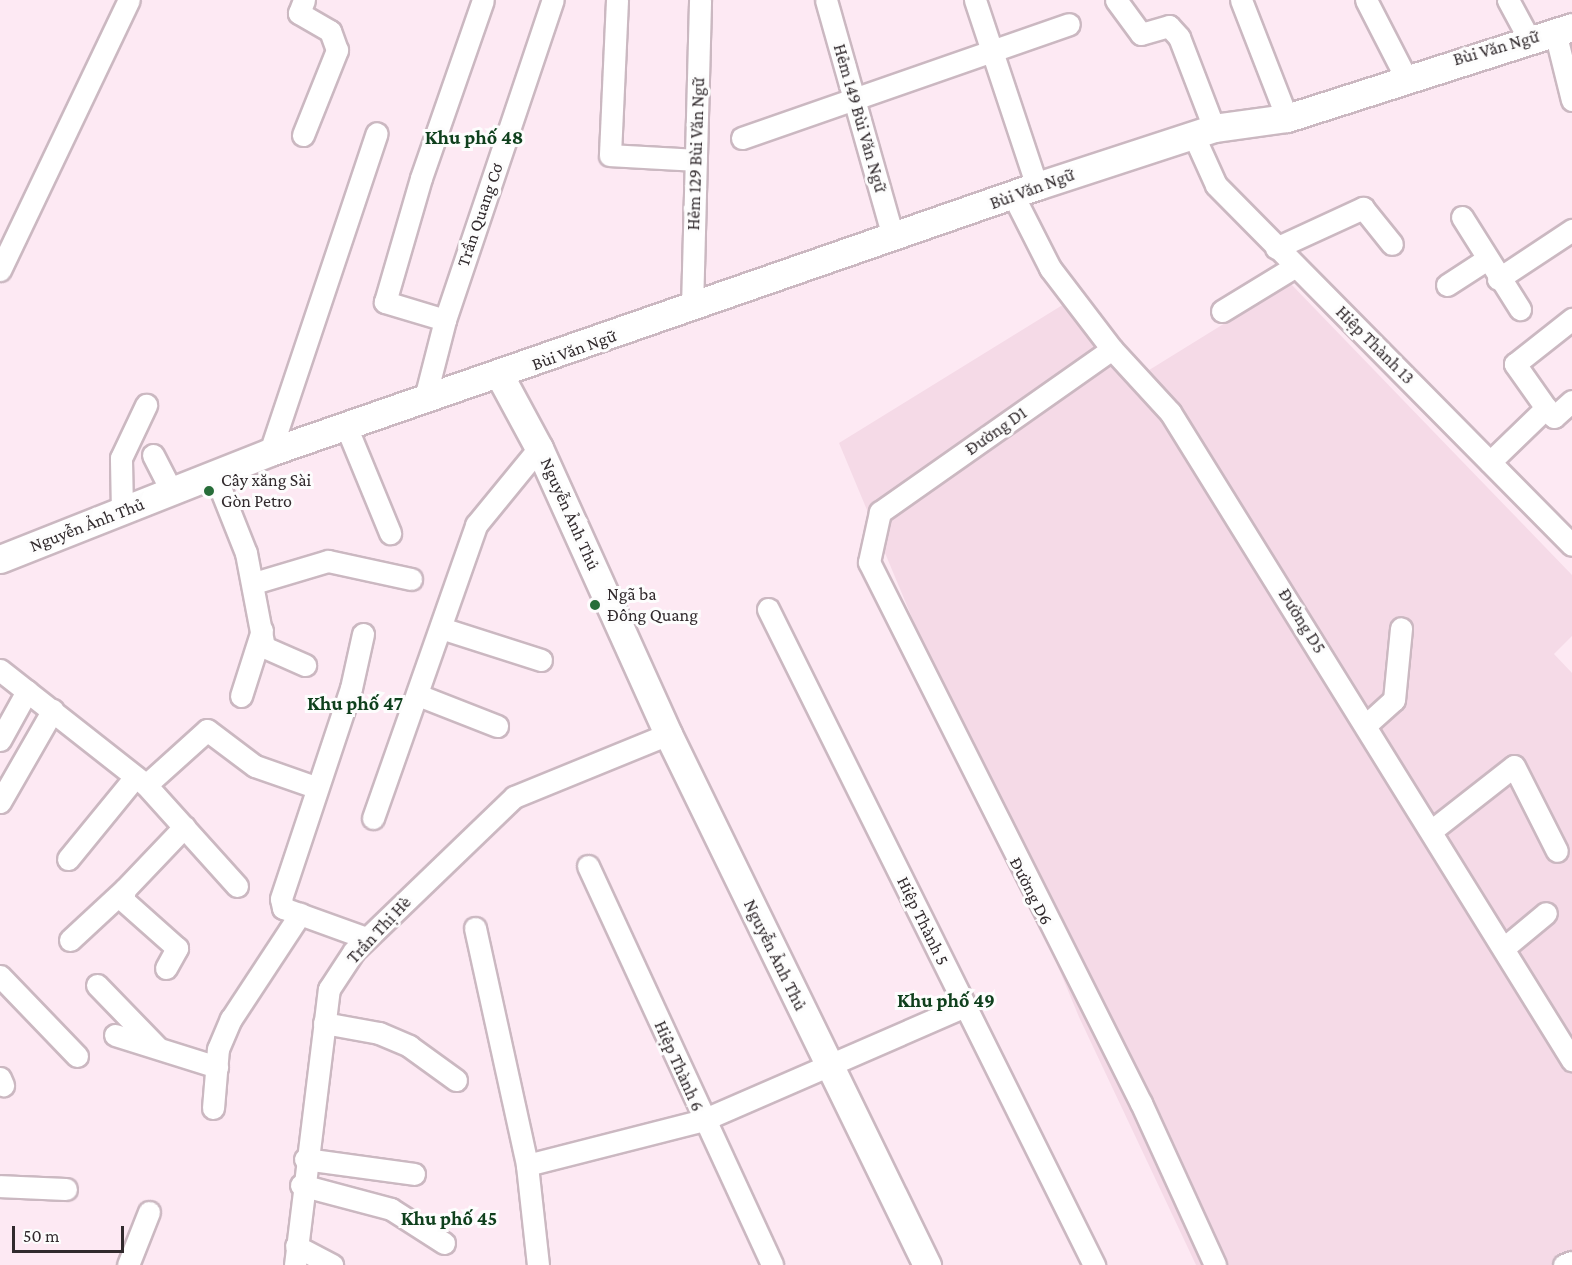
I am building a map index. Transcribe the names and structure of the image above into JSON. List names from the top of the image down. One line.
{"streets":{"main road":["Bùi Văn Ngữ","Nguyễn Ảnh Thủ"],"street":["Hẻm 149 Bùi Văn Ngữ","Hẻm 129 Bùi Văn Ngữ","Trần Quang Cơ","Hiệp Thành 13","Đường D1","Đường D5","Đường D6","Hiệp Thành 5","Trần Thị Hè","Hiệp Thành 6"]},"crossings":[["Bùi Văn Ngữ","Hẻm 149 Bùi Văn Ngữ"],["Bùi Văn Ngữ","Hẻm 129 Bùi Văn Ngữ"],["Bùi Văn Ngữ","Hiệp Thành 13"],["Bùi Văn Ngữ","Nguyễn Ảnh Thủ"],["Bùi Văn Ngữ","Đường D5"],["Trần Quang Cơ","Nguyễn Ảnh Thủ"],["Đường D1","Đường D5"],["Đường D1","Đường D6"],["Nguyễn Ảnh Thủ","Trần Thị Hè"]],"districts":["Khu phố 48","Khu phố 47","Khu phố 49","Khu phố 45"],"places":["Cây xăng Sài Gòn Petro","Ngã ba Đông Quang"],"scale_bar":"50 m"}
